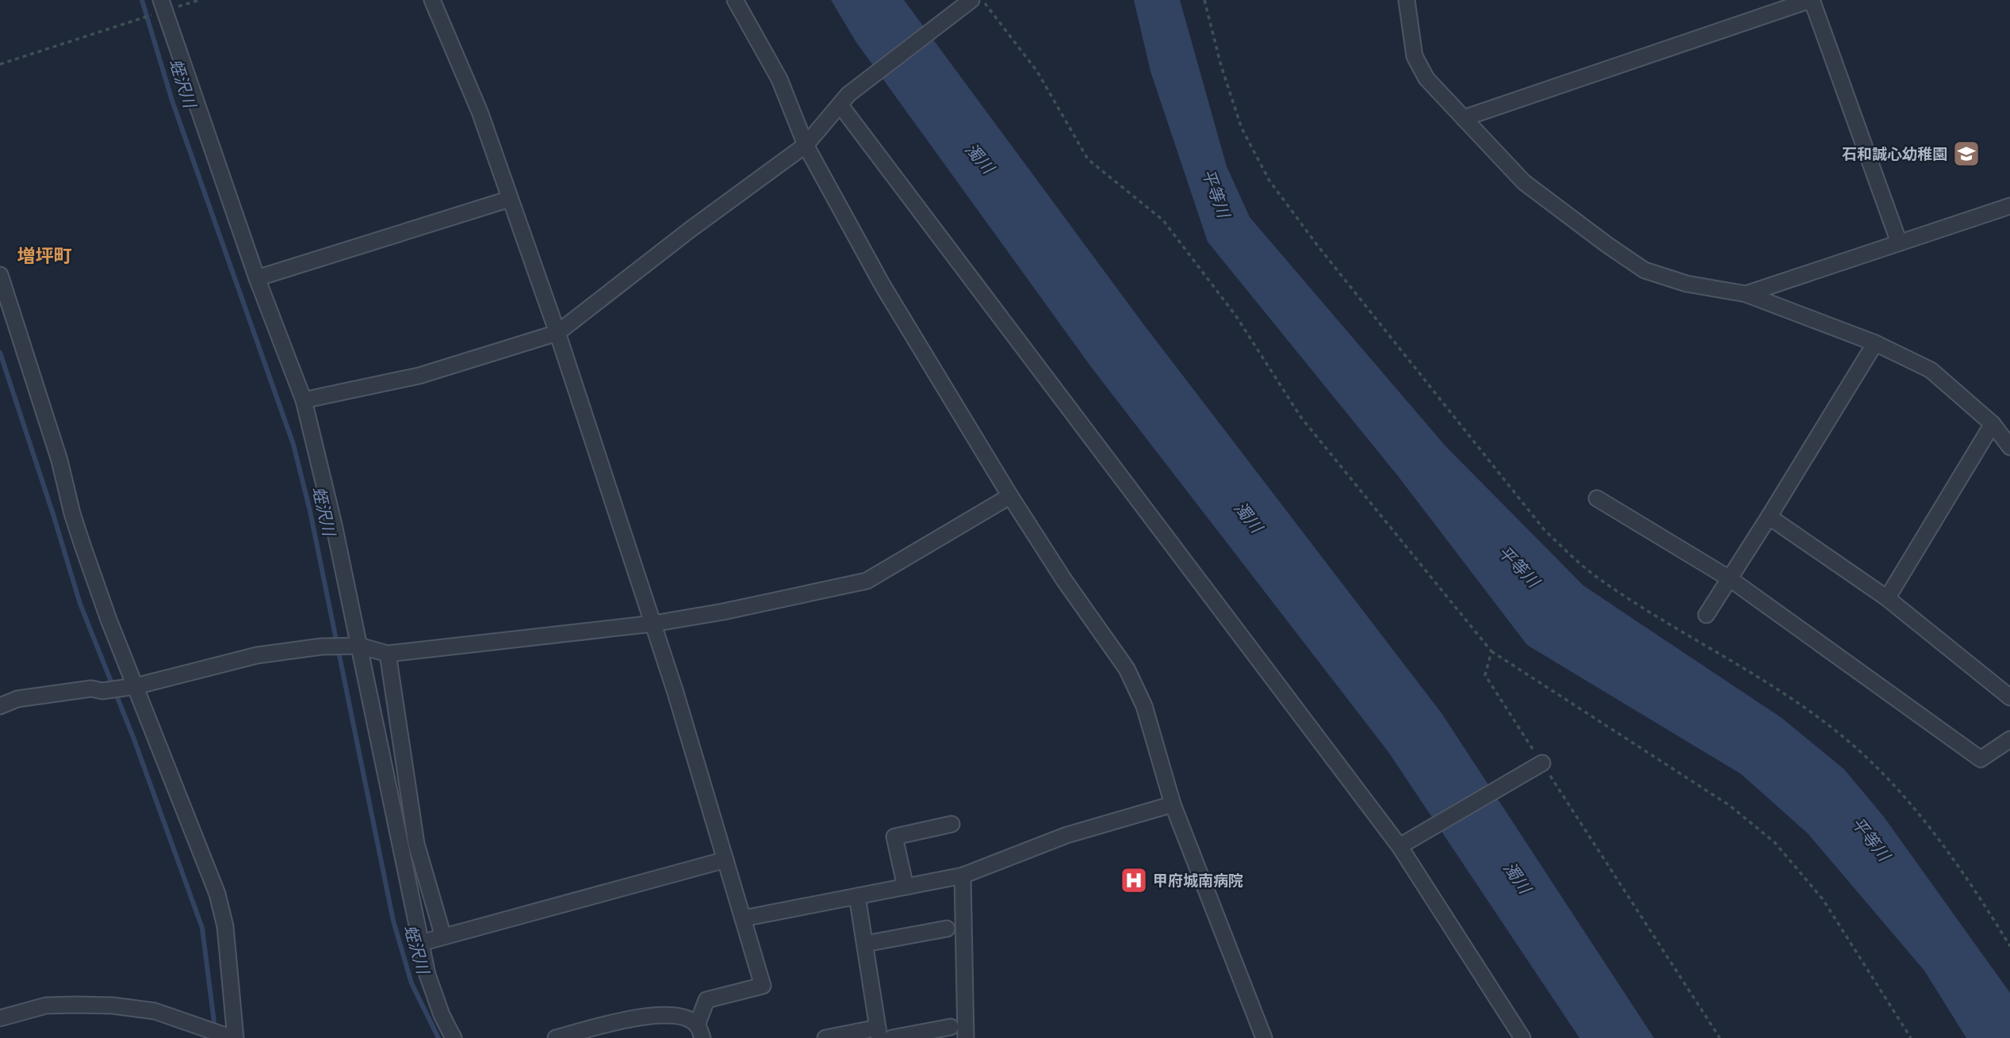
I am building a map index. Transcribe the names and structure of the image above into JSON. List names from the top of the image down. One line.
{"districts":["増坪町"],"water":["蛭沢川","濁川","平等川"],"places":{"school or university":["石和誠心幼稚園"],"hospital":["甲府城南病院"]}}
